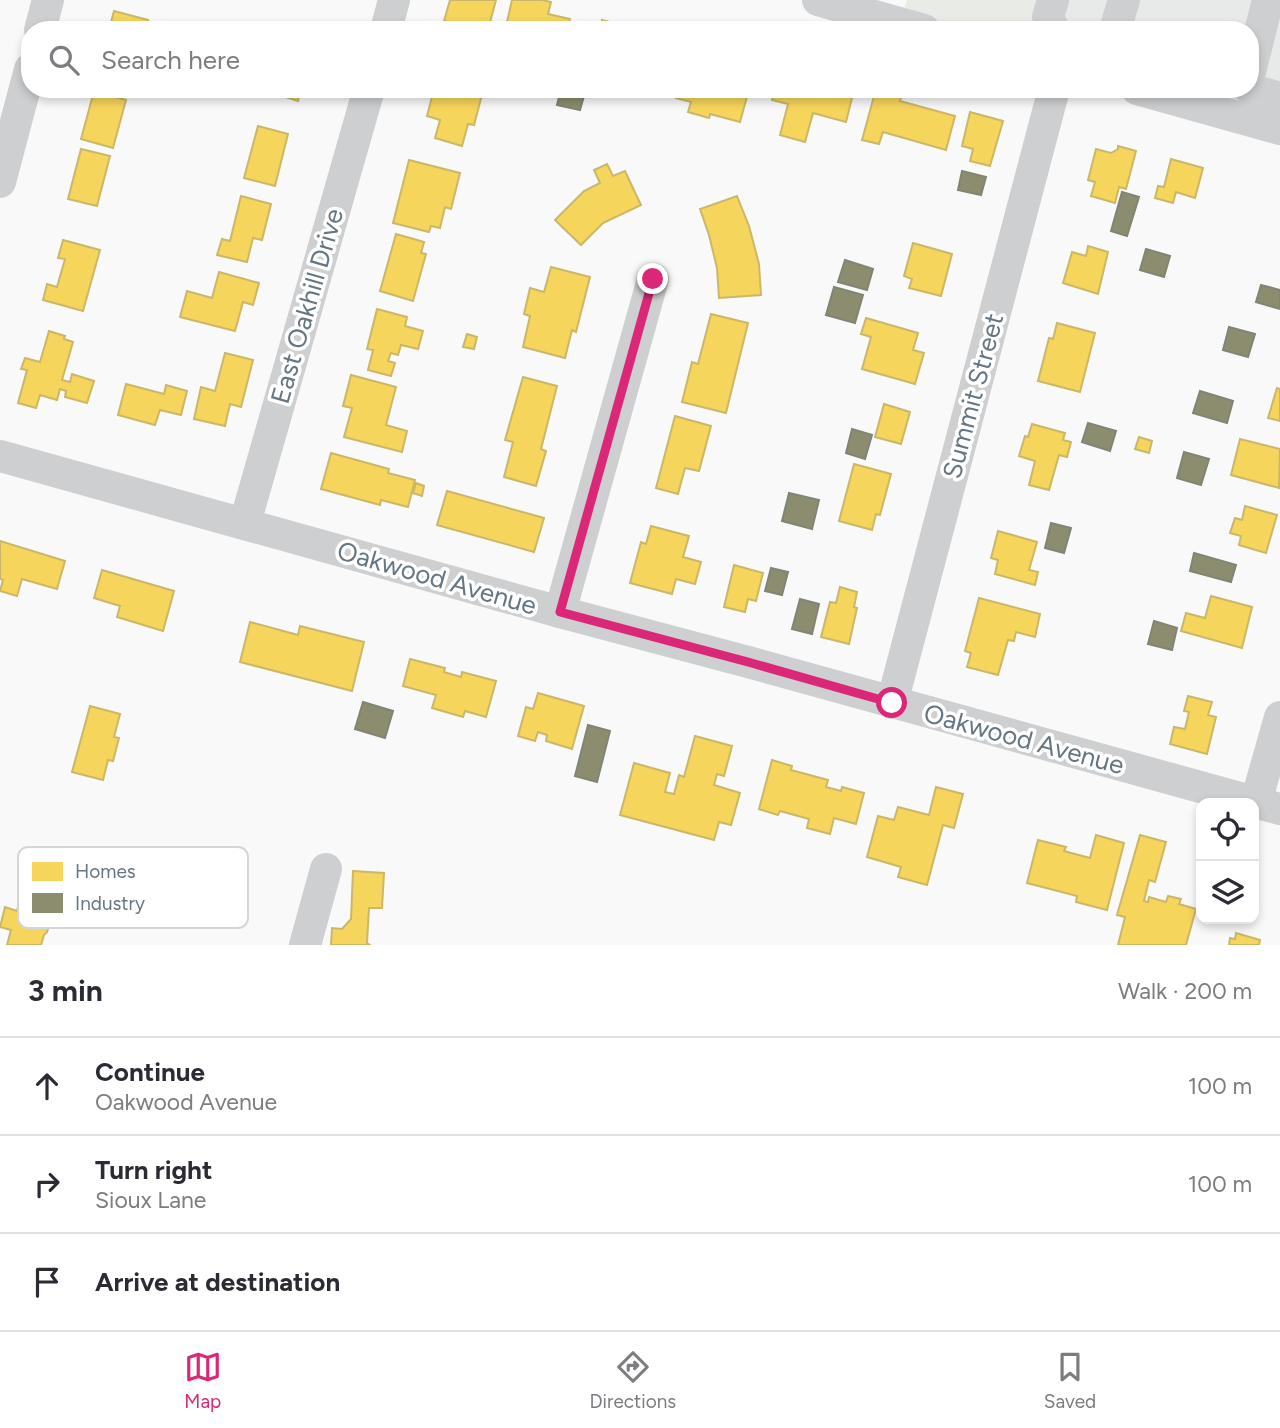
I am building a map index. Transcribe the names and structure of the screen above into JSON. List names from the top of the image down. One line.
{"streets":{"street":["East Oakhill Drive","Summit Street","Oakwood Avenue"]},"crossings":[["East Oakhill Drive","Oakwood Avenue"],["Summit Street","Oakwood Avenue"]],"legend":["Homes","Industry"],"page":{"search":"Search here","heading":["3 min","Walk · 200 m"],"list":[["Continue","Oakwood Avenue","100 m"],["Turn right","Sioux Lane","100 m"],"Arrive at destination"],"nav":["Map","Directions","Saved"]}}
